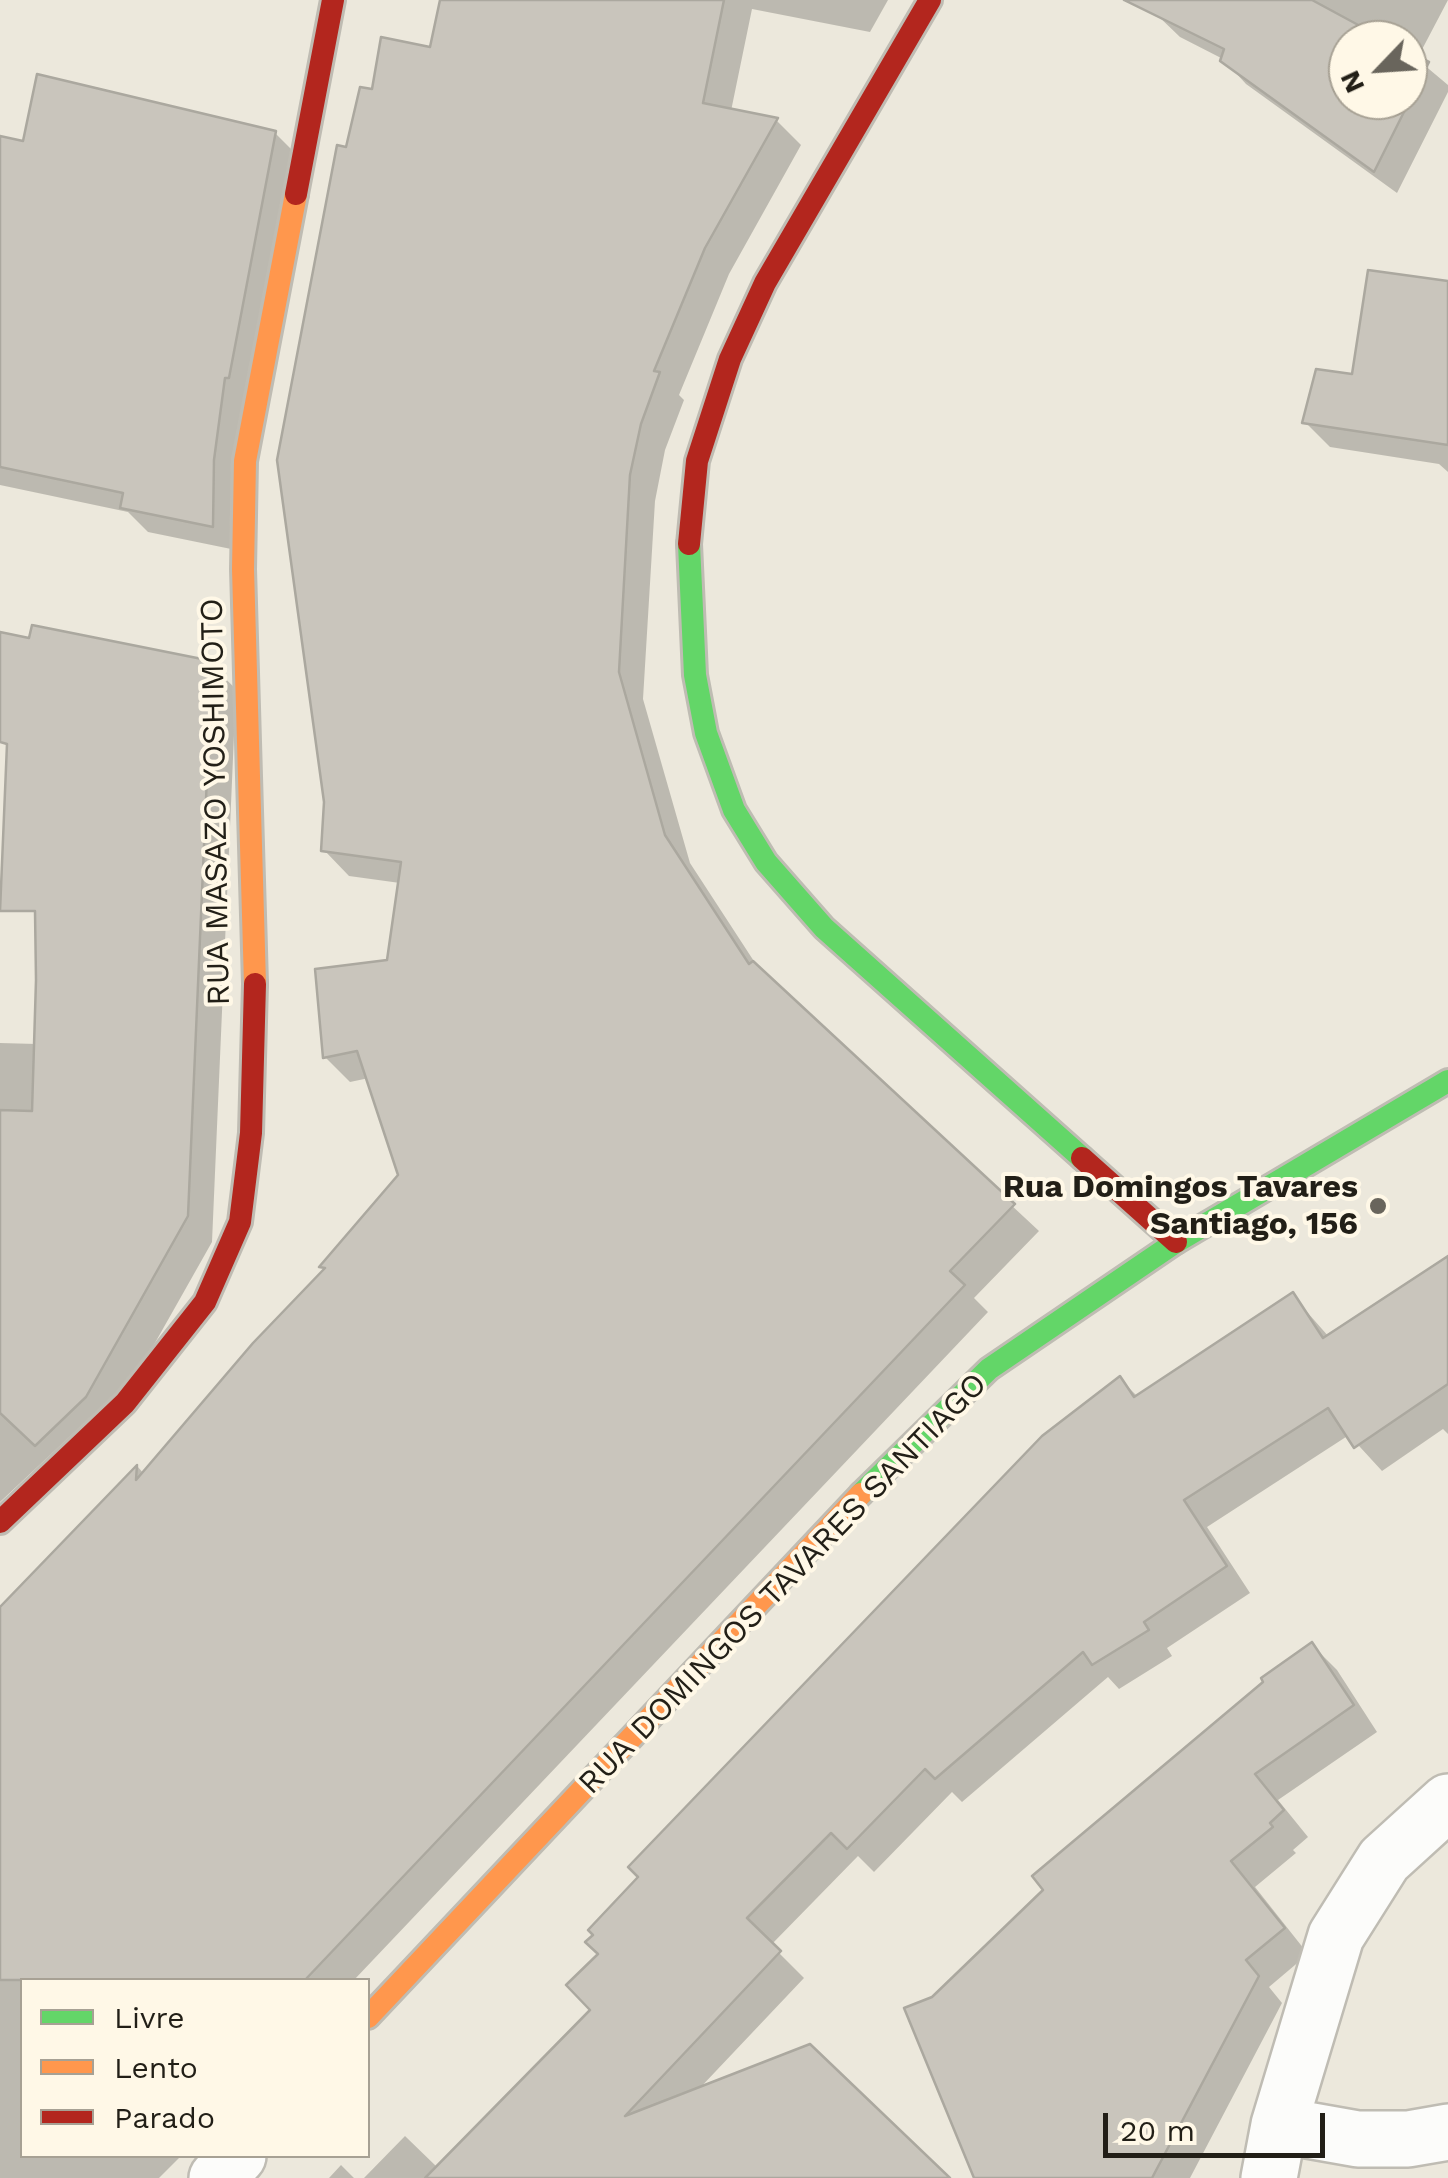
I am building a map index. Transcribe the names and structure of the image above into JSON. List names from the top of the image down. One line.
{"streets":{"street":["RUA MASAZO YOSHIMOTO","RUA DOMINGOS TAVARES SANTIAGO"]},"places":["Rua Domingos Tavares Santiago, 156"],"legend":["Livre","Lento","Parado"],"scale_bar":"20 m","north":"bottom left"}
